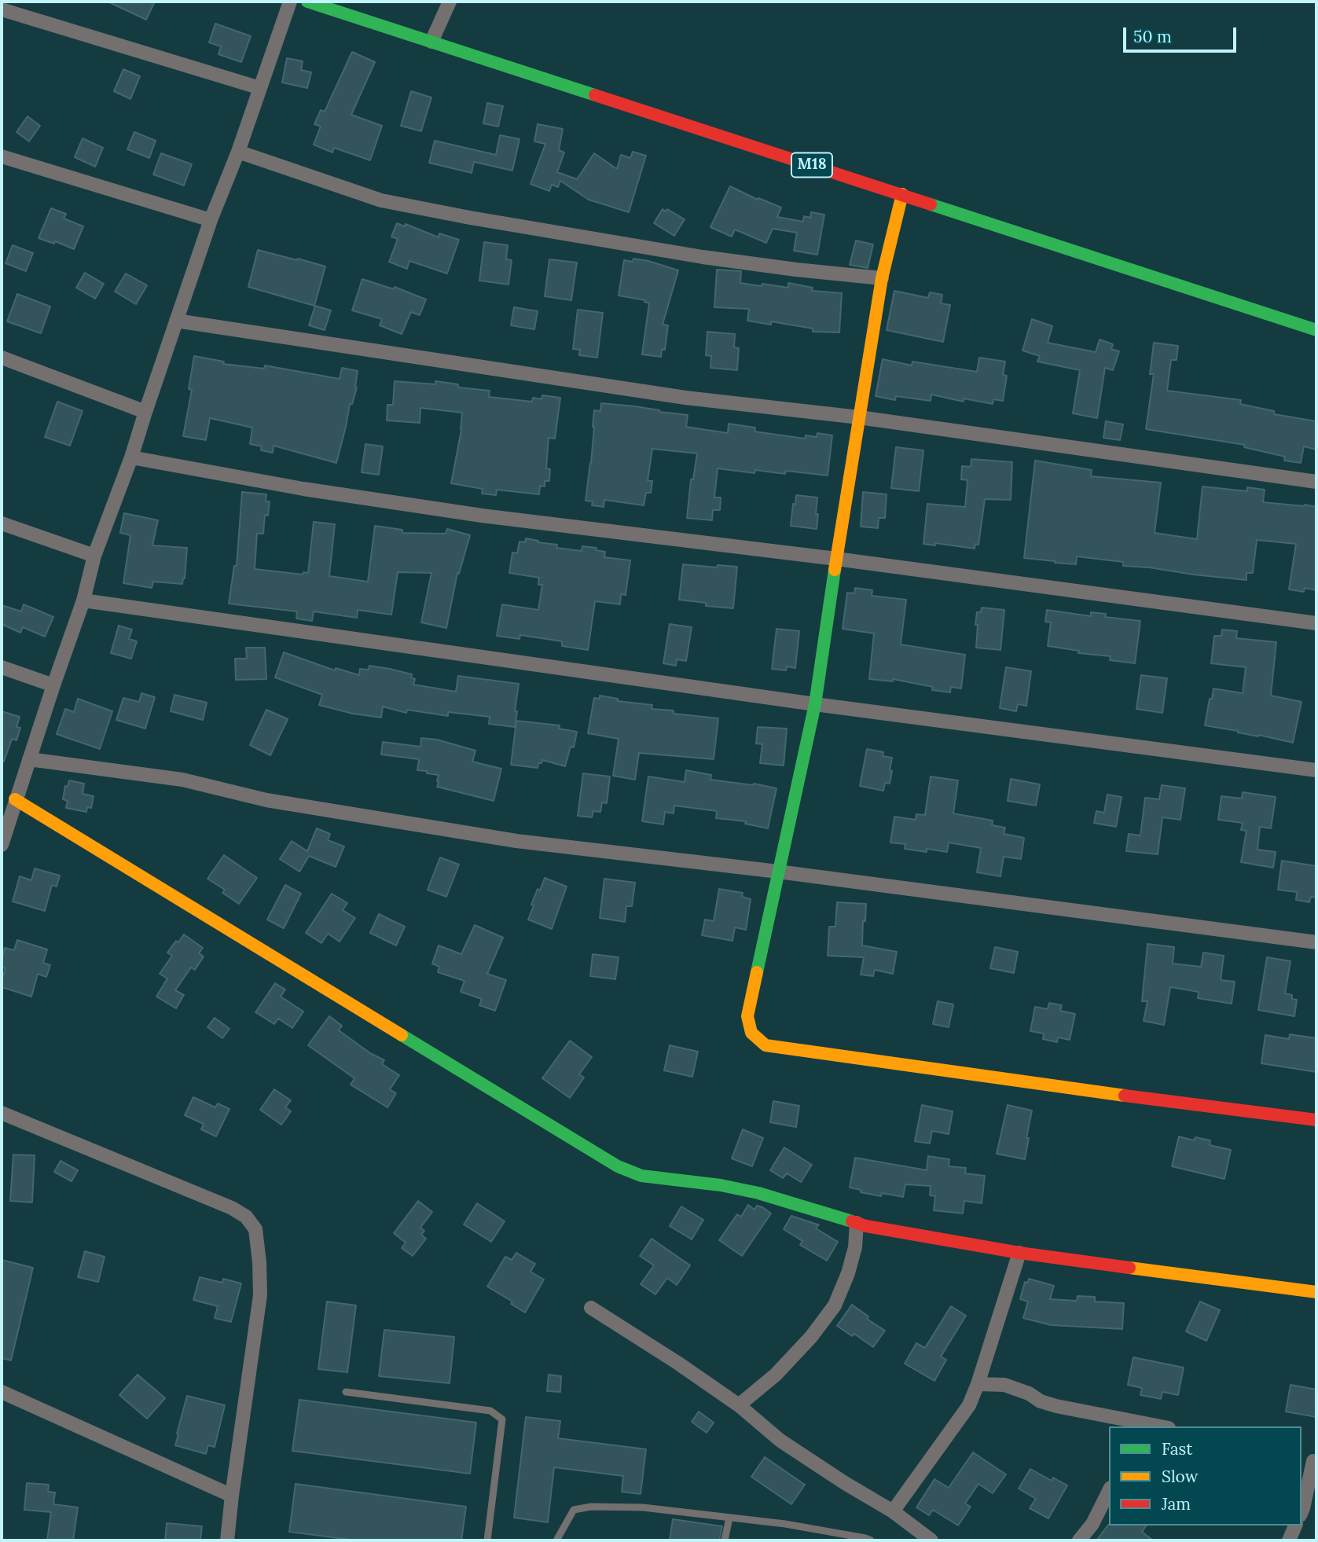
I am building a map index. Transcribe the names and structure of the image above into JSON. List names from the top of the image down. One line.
{"streets":{"street":["M18"]},"legend":["Fast","Slow","Jam"],"scale_bar":"50 m"}
